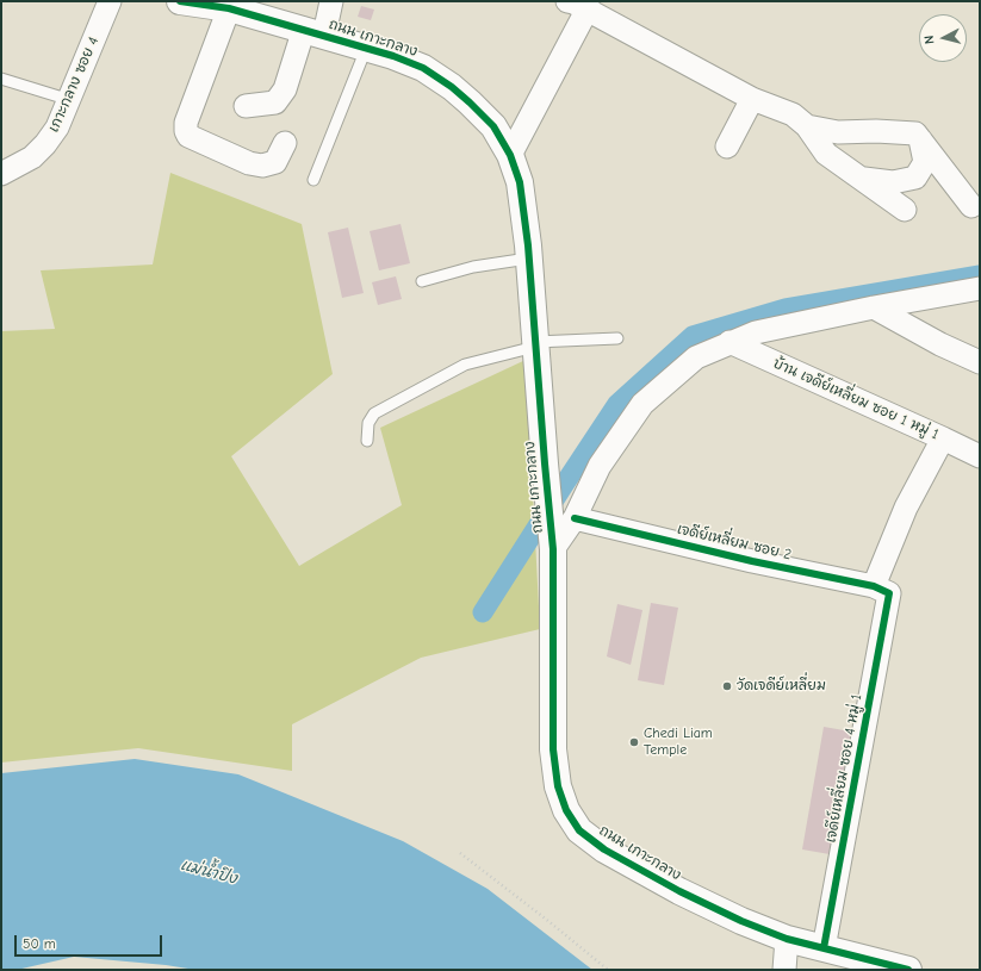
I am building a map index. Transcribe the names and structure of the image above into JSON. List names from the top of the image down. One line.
{"streets":{"street":["ถนน เกาะกลาง","เกาะกลาง ซอย 4","บ้าน เจดีย์เหลี่ยม ซอย 1 หมู่ 1","เจดีย์เหลี่ยม ซอย 2","เจดีย์เหลี่ยม ซอย 4 หมู่ 1"]},"crossings":[["ถนน เกาะกลาง","เจดีย์เหลี่ยม ซอย 4 หมู่ 1"],["บ้าน เจดีย์เหลี่ยม ซอย 1 หมู่ 1","เจดีย์เหลี่ยม ซอย 4 หมู่ 1"],["เจดีย์เหลี่ยม ซอย 2","เจดีย์เหลี่ยม ซอย 4 หมู่ 1"]],"water":["แม่น้ำปิง"],"places":["วัดเจดีย์เหลี่ยม","Chedi Liam Temple"],"scale_bar":"50 m","north":"left"}
